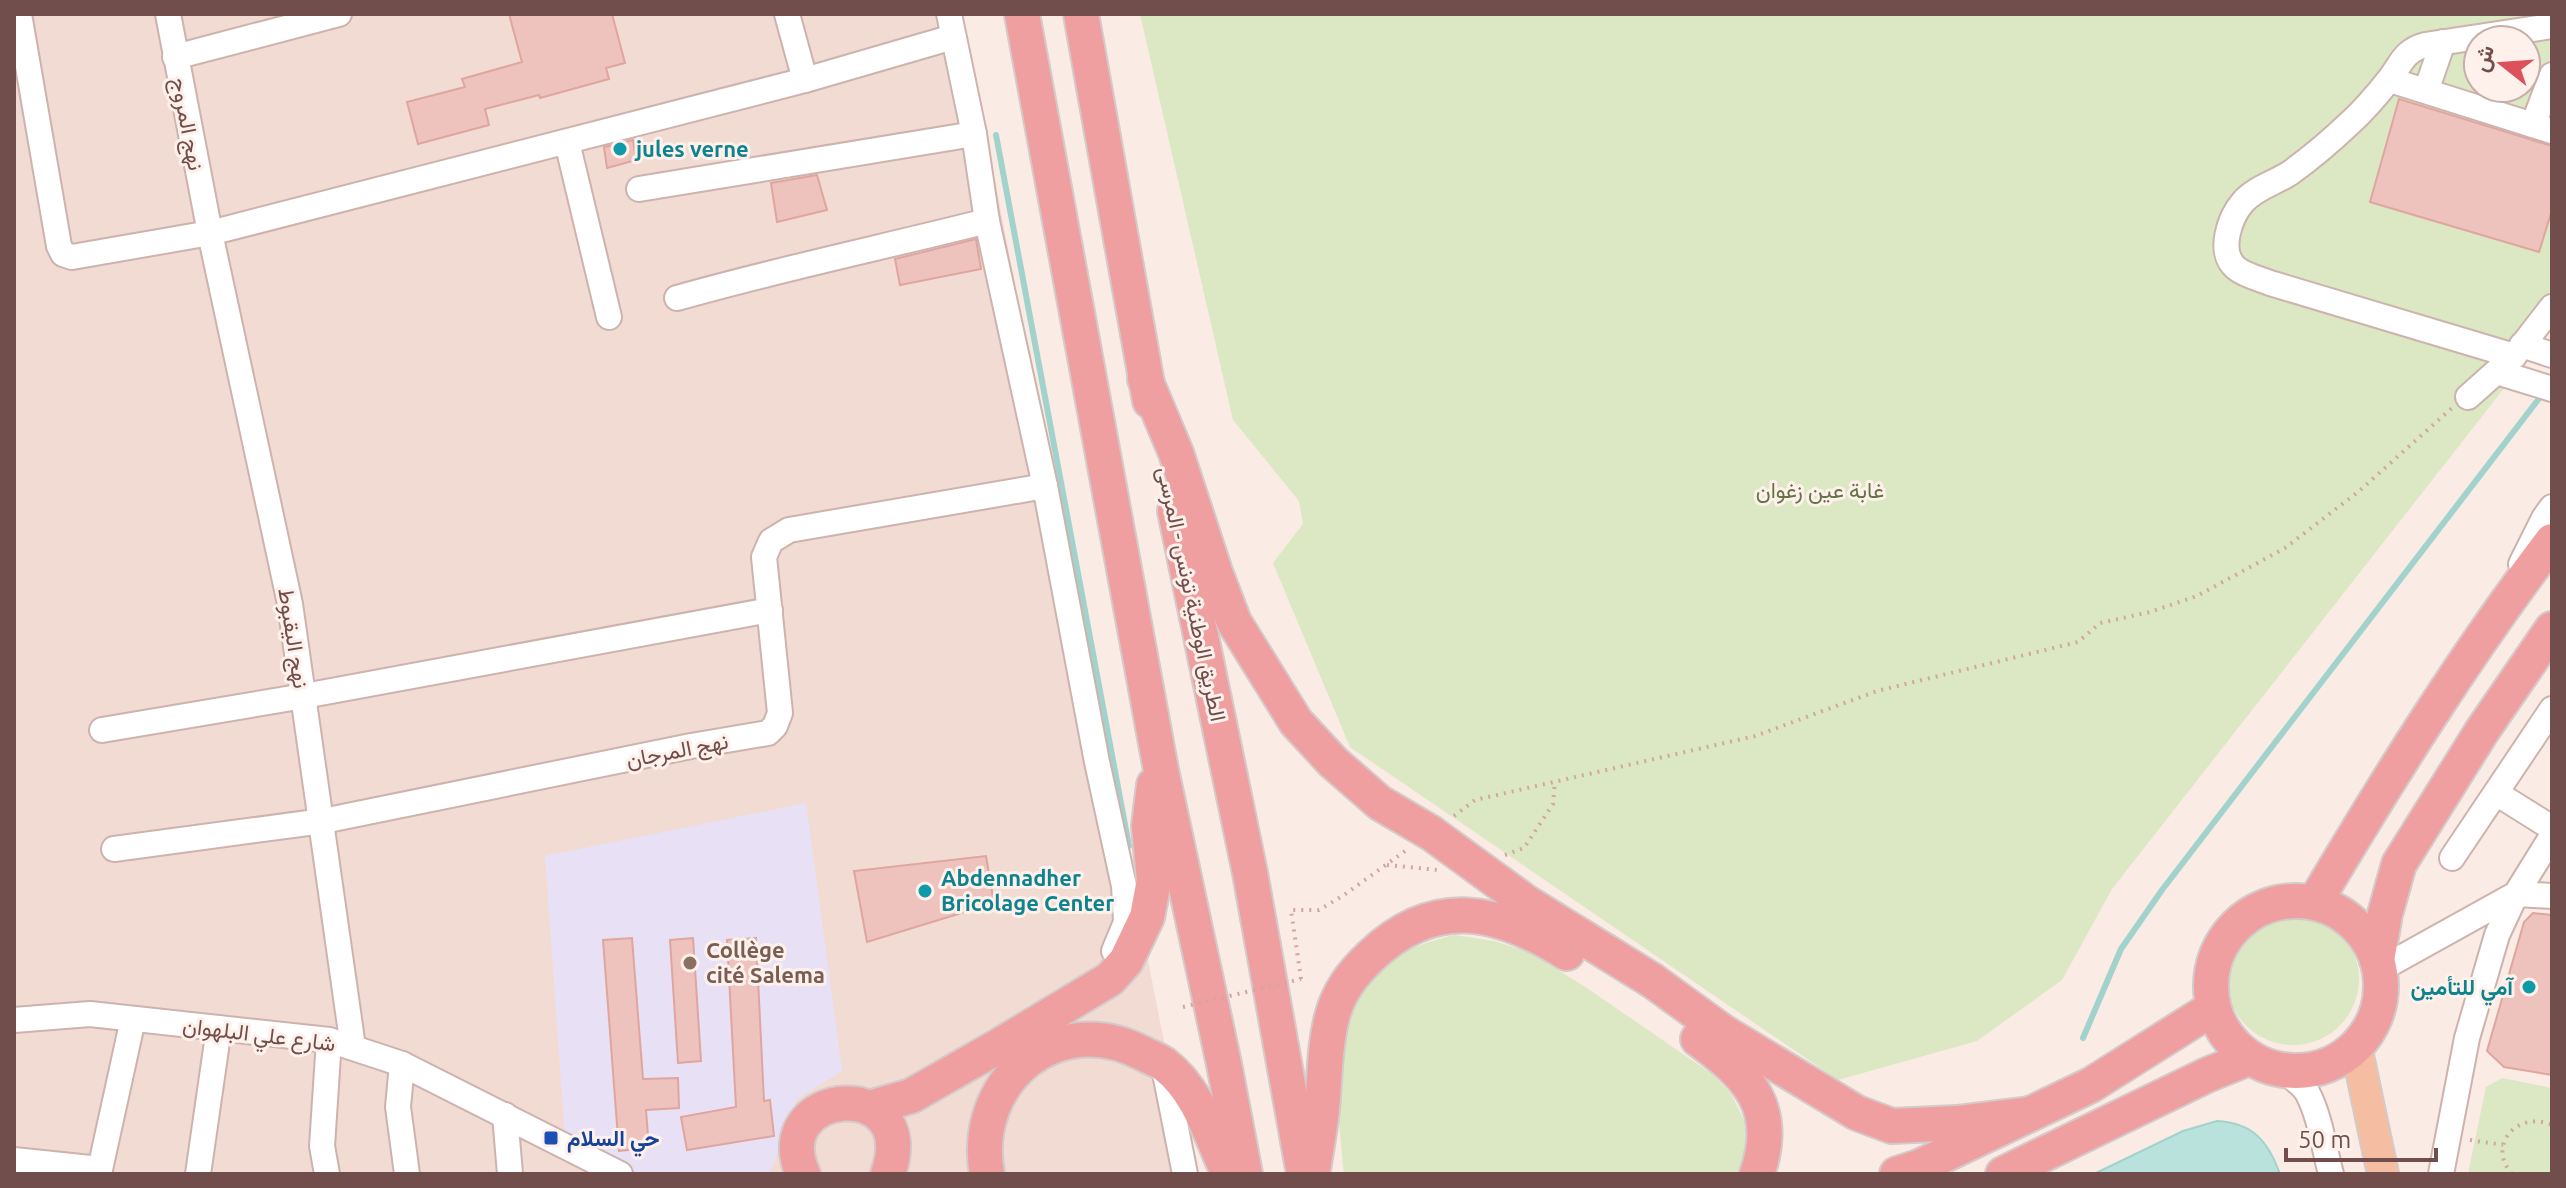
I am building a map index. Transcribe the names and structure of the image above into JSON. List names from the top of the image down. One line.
{"streets":{"highway":["الطريق الوطنية تونس - المرسى"],"street":["نهج المروج","نهج اليقبوط","نهج المرجان","شارع علي البلهوان"]},"crossings":[["نهج المروج","نهج اليقبوط"],["نهج اليقبوط","نهج المرجان"],["نهج اليقبوط","شارع علي البلهوان"]],"parks":["غابة عين زغوان"],"places":{"other":["jules verne","Abdennadher Bricolage Center","Collège cité Salema","آمي للتأمين"],"transit":["حي السلام"]},"scale_bar":"50 m","north":"left"}
